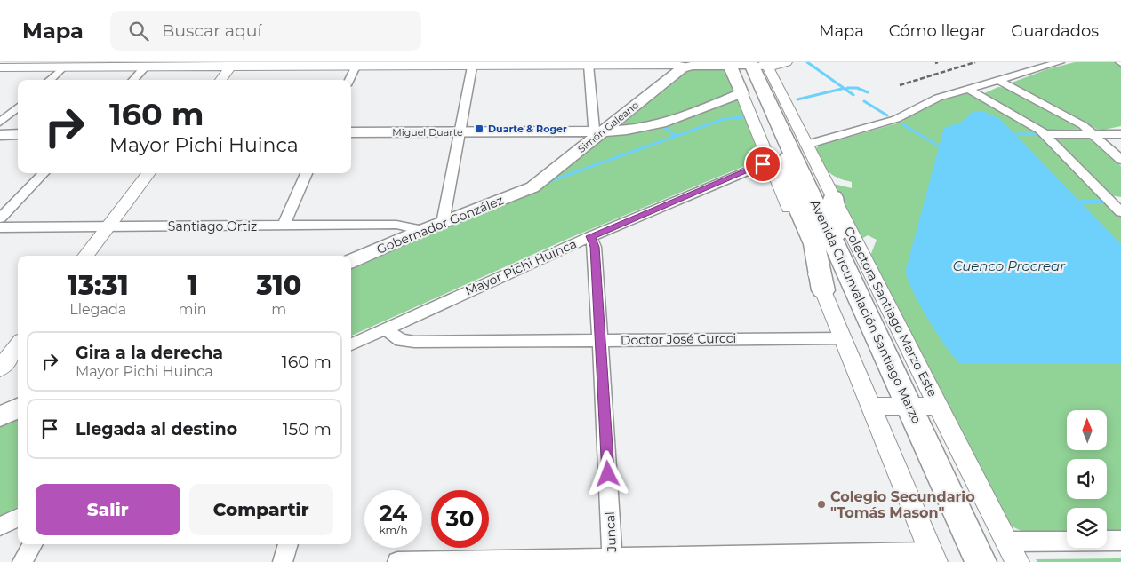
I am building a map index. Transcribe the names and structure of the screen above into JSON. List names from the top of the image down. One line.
{"streets":{"highway":["Avenida Circunvalación Santiago Marzo"],"main road":["Simón Galeano","Miguel Duarte","Gobernador González"],"street":["Santiago Ortiz","Mayor Pichi Huinca","Colectora Santiago Marzo Este","Doctor José Curcci","Juncal"]},"crossings":[["Simón Galeano","Miguel Duarte"],["Simón Galeano","Gobernador González"],["Gobernador González","Santiago Ortiz"],["Mayor Pichi Huinca","Avenida Circunvalación Santiago Marzo"],["Mayor Pichi Huinca","Doctor José Curcci"],["Mayor Pichi Huinca","Juncal"],["Avenida Circunvalación Santiago Marzo","Colectora Santiago Marzo Este"],["Doctor José Curcci","Juncal"]],"water":["Cuenco Procrear"],"places":{"transit":["Duarte & Roger"],"other":["Colegio Secundario \"Tomás Mason\""]},"north":"top","page":{"header":"Mapa","search":"Buscar aquí","nav":["Mapa","Cómo llegar","Guardados"],"turn":["160 m","Mayor Pichi Huinca"],"eta":["13:31","Llegada","1","min","310","m"],"list":[{"name":"Gira a la derecha","note":"Mayor Pichi Huinca","value":"160 m"},{"name":"Llegada al destino","value":"150 m"}],"buttons":["Salir","Compartir"],"speed":"24 km/h","limit":"30"}}
